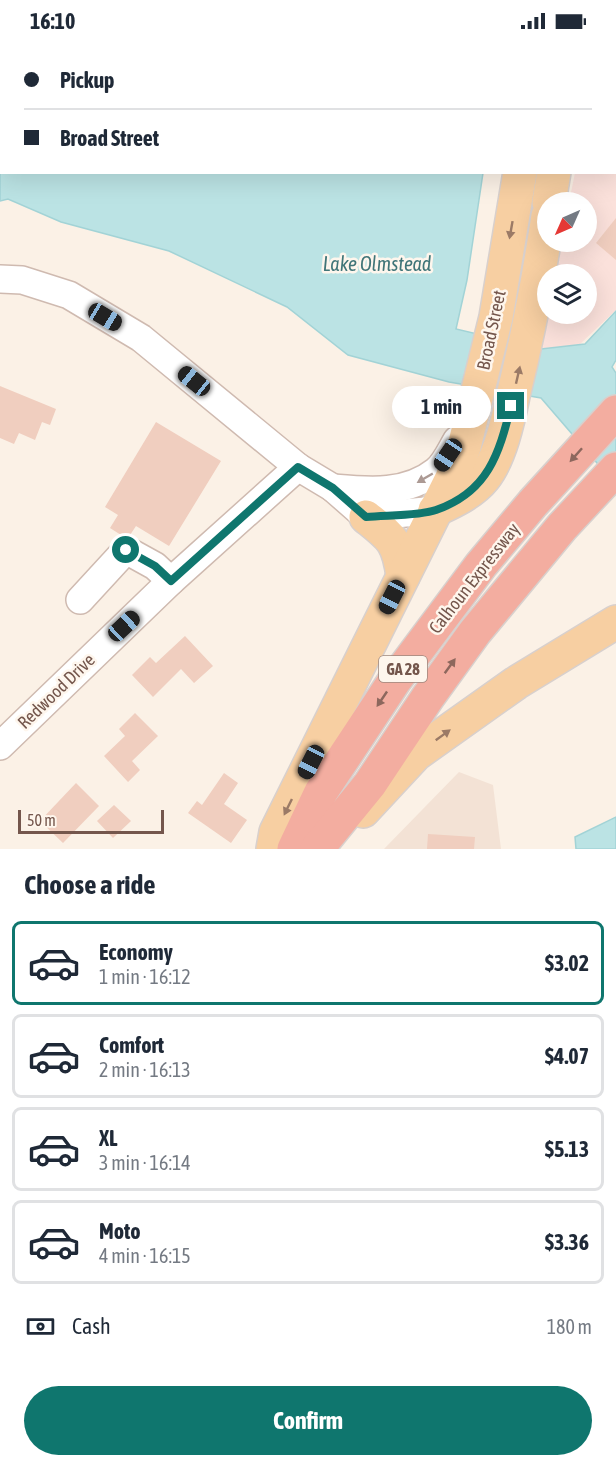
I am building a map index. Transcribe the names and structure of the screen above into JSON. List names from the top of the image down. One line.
{"streets":{"highway":["Calhoun Expressway","GA 28"],"main road":["Broad Street"],"street":["Redwood Drive"]},"water":["Lake Olmstead"],"scale_bar":"50 m","north":"bottom left","page":{"status":"16:10","banner":["Pickup","Broad Street"],"bubble":"1 min","scale":"50 m","heading":"Choose a ride","list":[{"name":"Economy","note":"1 min · 16:12","value":"$3.02"},{"name":"Comfort","note":"2 min · 16:13","value":"$4.07"},{"name":"XL","note":"3 min · 16:14","value":"$5.13"},{"name":"Moto","note":"4 min · 16:15","value":"$3.36"}],"pay":["Cash","180 m"],"buttons":"Confirm"}}
